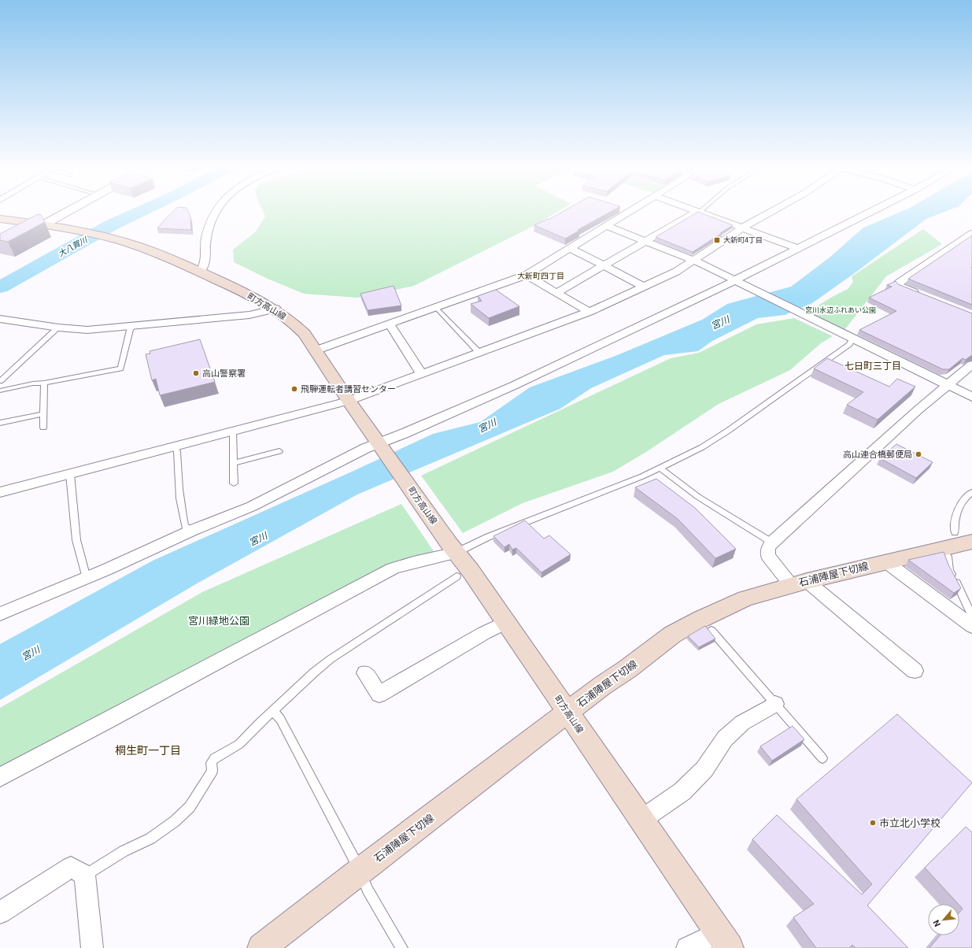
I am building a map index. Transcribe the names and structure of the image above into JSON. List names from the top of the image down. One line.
{"streets":{"main road":["町方高山線","石浦陣屋下切線"]},"crossings":[["町方高山線","石浦陣屋下切線"]],"districts":["大新町四丁目","七日町三丁目","桐生町一丁目"],"water":["大八賀川","宮川"],"parks":["宮川水辺ふれあい公園","宮川緑地公園"],"places":{"transit":["大新町4丁目"],"other":["高山警察署","飛騨運転者講習センター","高山連合橋郵便局","市立北小学校"]},"north":"bottom left"}
